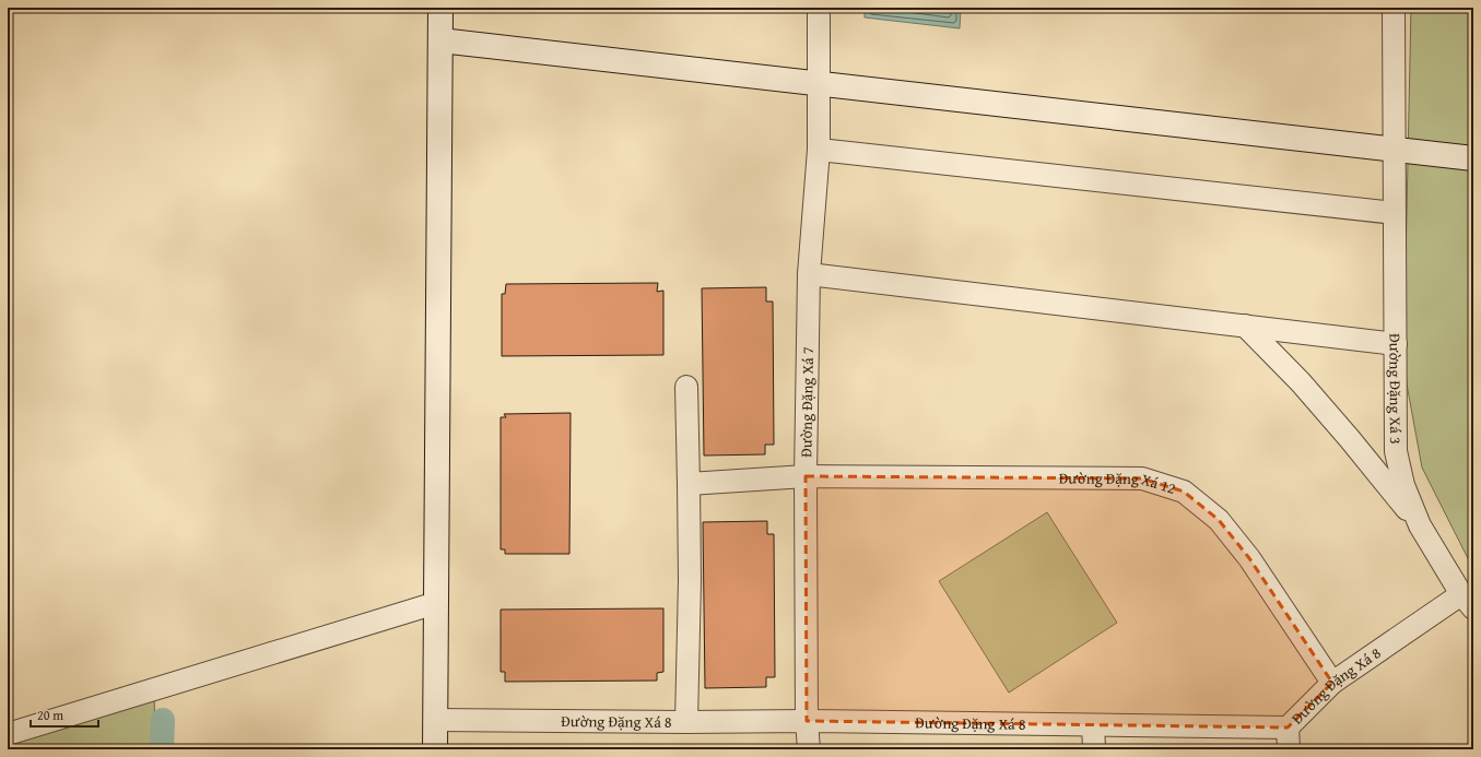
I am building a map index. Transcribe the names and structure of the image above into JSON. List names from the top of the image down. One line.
{"streets":{"street":["Đường Đặng Xá 3","Đường Đặng Xá 7","Đường Đặng Xá 12","Đường Đặng Xá 8"]},"crossings":[["Đường Đặng Xá 3","Đường Đặng Xá 8"],["Đường Đặng Xá 7","Đường Đặng Xá 12"],["Đường Đặng Xá 7","Đường Đặng Xá 8"],["Đường Đặng Xá 12","Đường Đặng Xá 8"]],"scale_bar":"20 m"}
